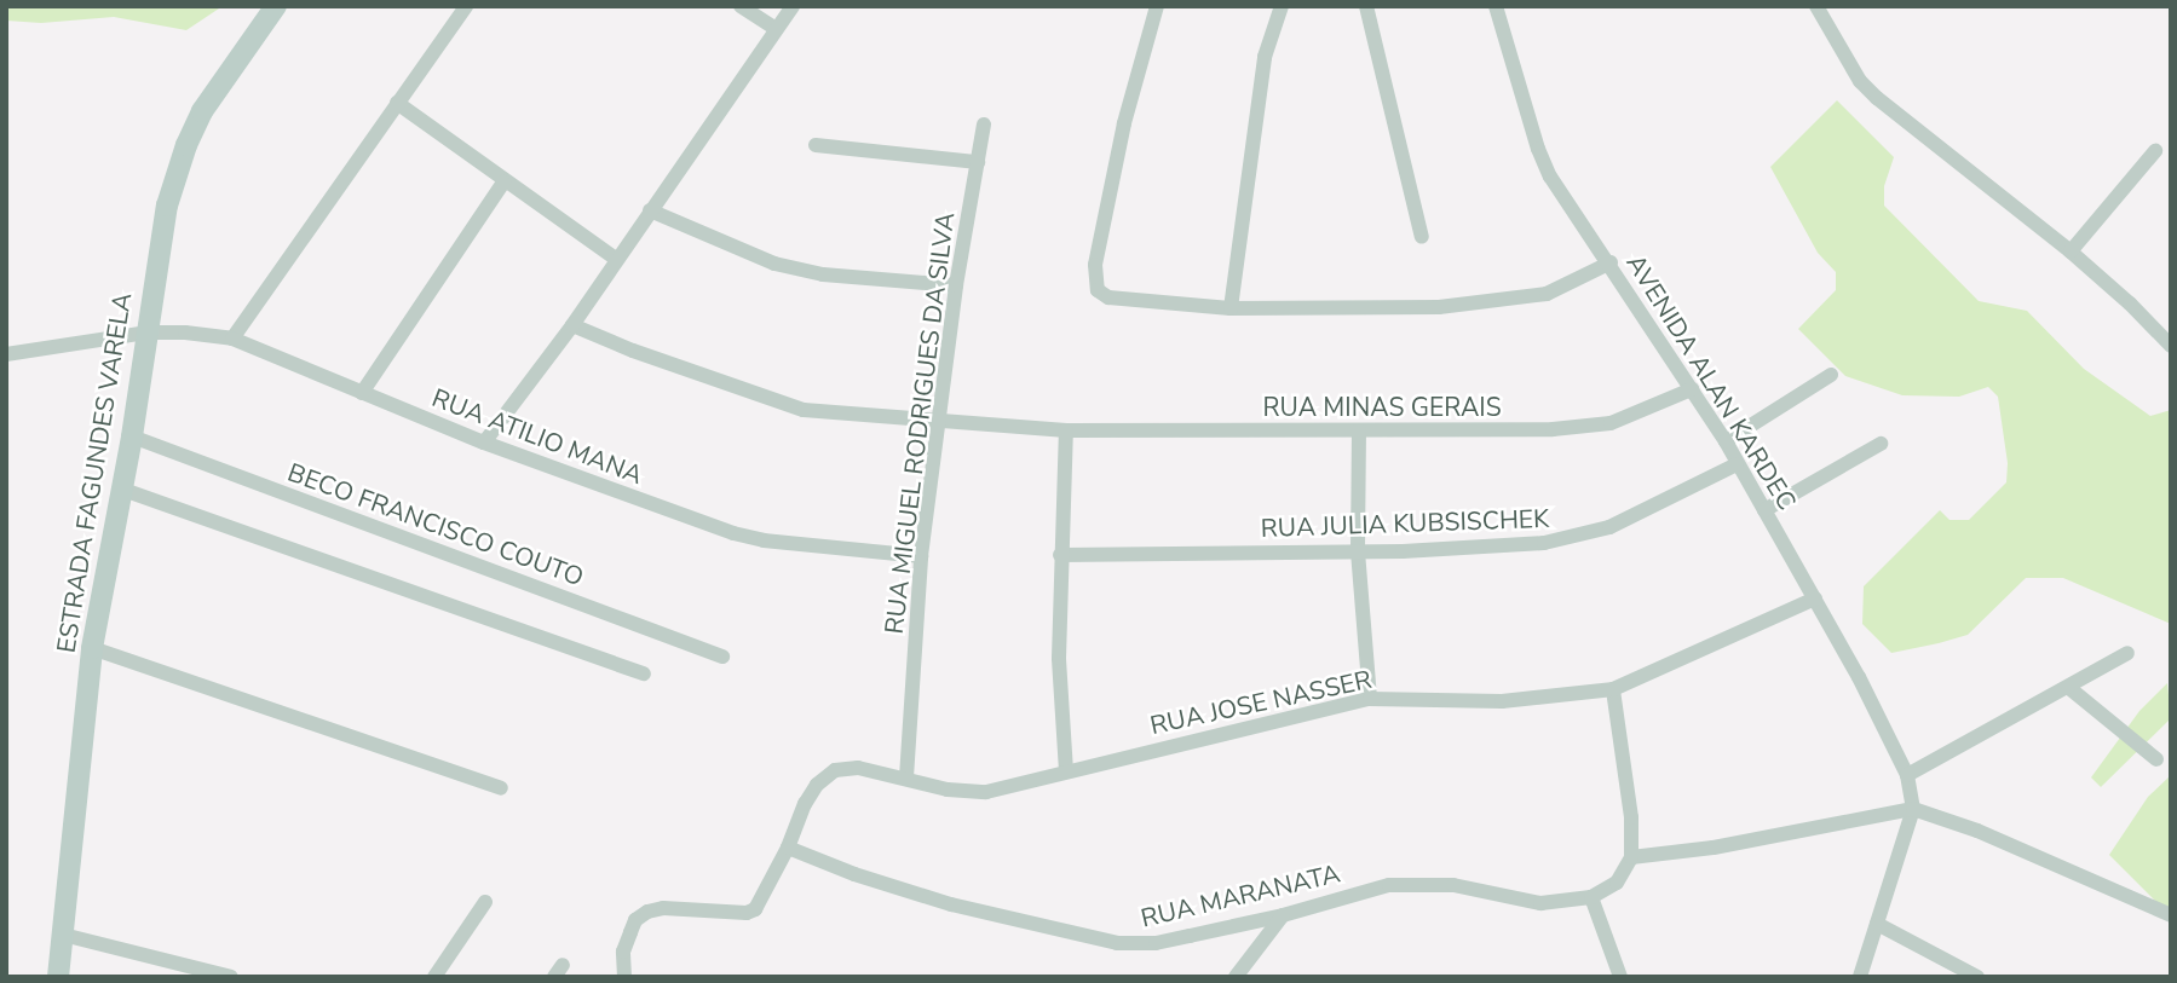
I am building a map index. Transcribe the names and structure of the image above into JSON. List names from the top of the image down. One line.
{"streets":{"street":["AVENIDA ALAN KARDEC","RUA MINAS GERAIS","RUA MIGUEL RODRIGUES DA SILVA","RUA ATILIO MANA","ESTRADA FAGUNDES VARELA","RUA JULIA KUBSISCHEK","BECO FRANCISCO COUTO","RUA JOSE NASSER","RUA MARANATA"]},"crossings":[["AVENIDA ALAN KARDEC","RUA MINAS GERAIS"],["AVENIDA ALAN KARDEC","RUA JULIA KUBSISCHEK"],["AVENIDA ALAN KARDEC","RUA JOSE NASSER"],["RUA MINAS GERAIS","RUA MIGUEL RODRIGUES DA SILVA"],["RUA MIGUEL RODRIGUES DA SILVA","RUA ATILIO MANA"],["RUA MIGUEL RODRIGUES DA SILVA","RUA JOSE NASSER"],["RUA ATILIO MANA","ESTRADA FAGUNDES VARELA"],["ESTRADA FAGUNDES VARELA","BECO FRANCISCO COUTO"],["RUA JOSE NASSER","RUA MARANATA"]]}
